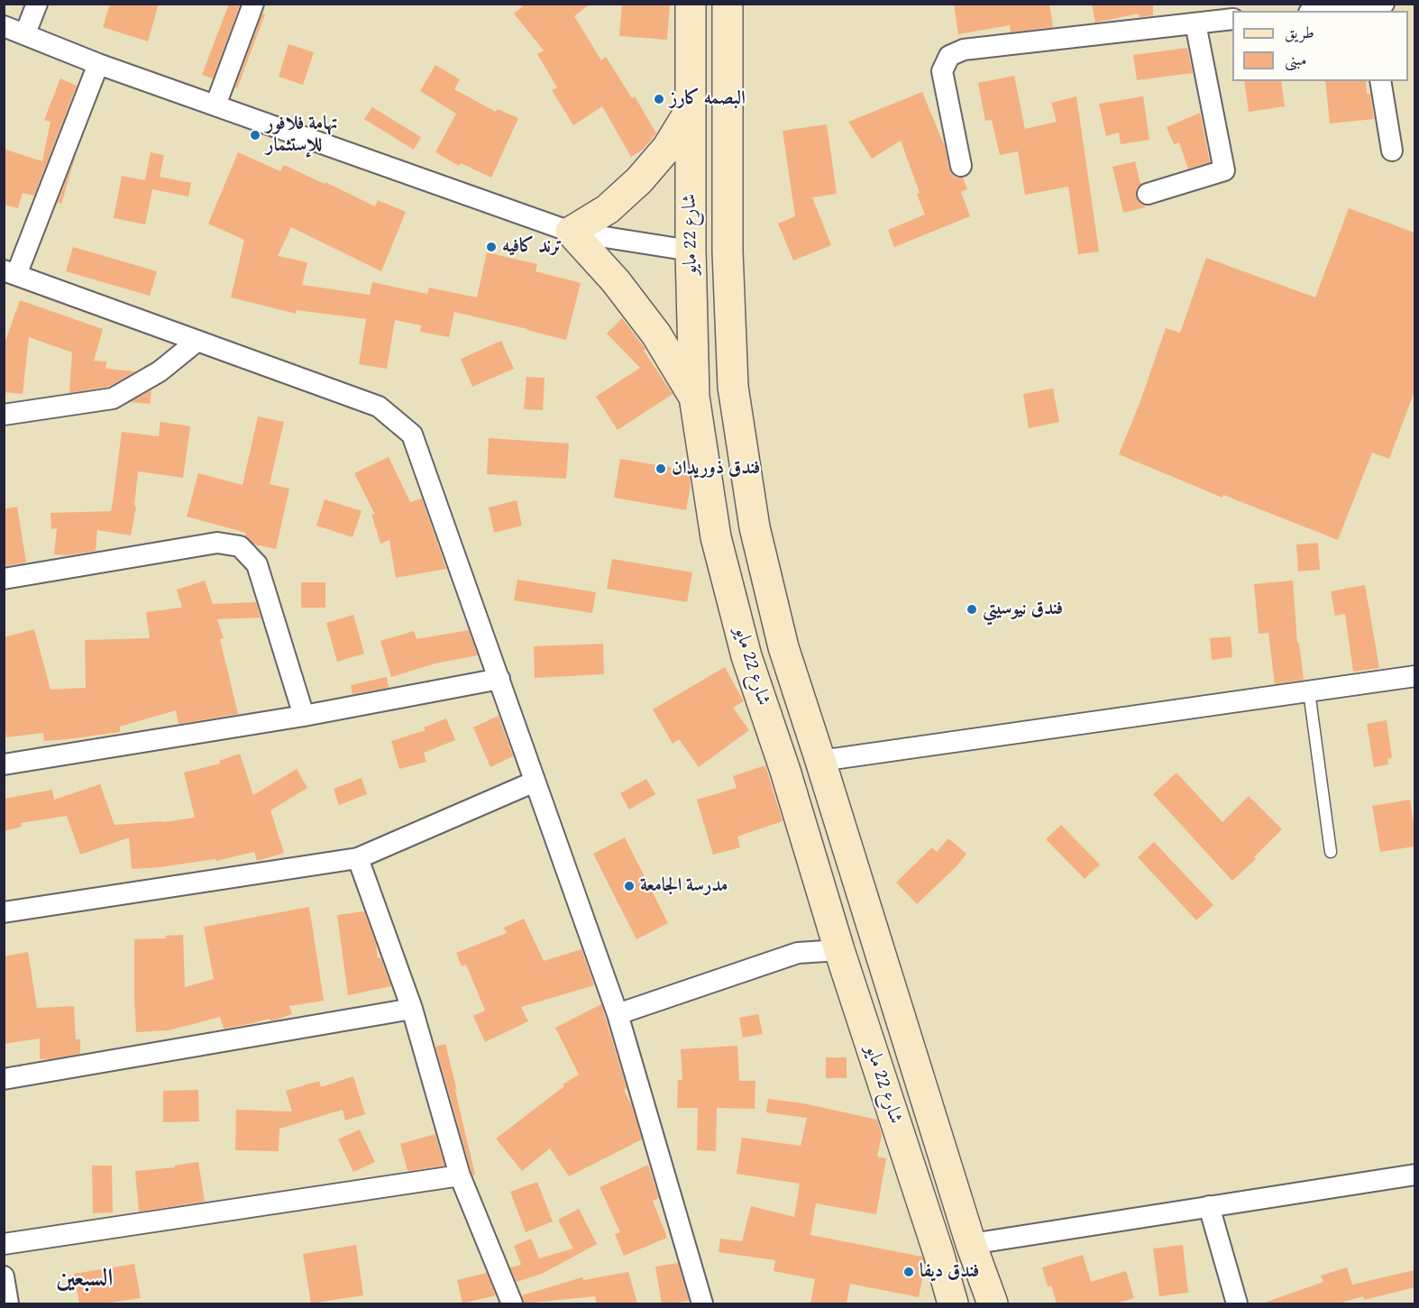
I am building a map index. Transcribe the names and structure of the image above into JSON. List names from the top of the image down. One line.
{"streets":{"main road":["شارع 22 مايو"]},"districts":["السبعين"],"places":["البصمه كارز","تهامة فلافور للإستثمار","ترند كافيه","فندق ذوريدان","فندق نيوسيتي","مدرسة الجامعة","فندق ديفا"],"legend":["طريق","مبنى"]}
